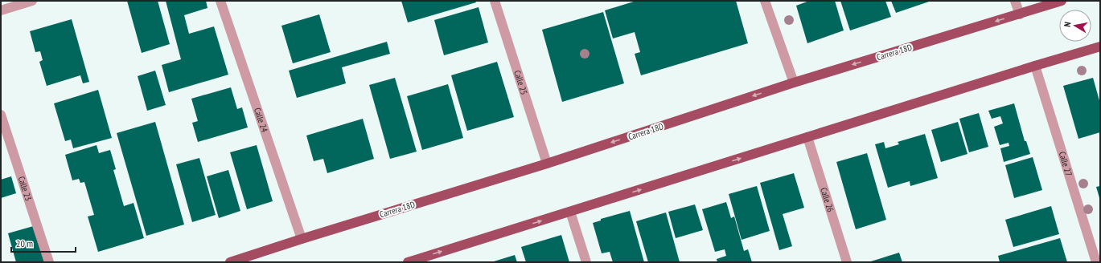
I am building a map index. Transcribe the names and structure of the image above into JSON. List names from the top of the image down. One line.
{"streets":{"main road":["Carrera 18D"],"street":["Calle 25","Calle 24","Calle 27","Calle 23","Calle 26"]},"crossings":[["Carrera 18D","Calle 25"],["Carrera 18D","Calle 24"]],"scale_bar":"20 m","north":"left"}
